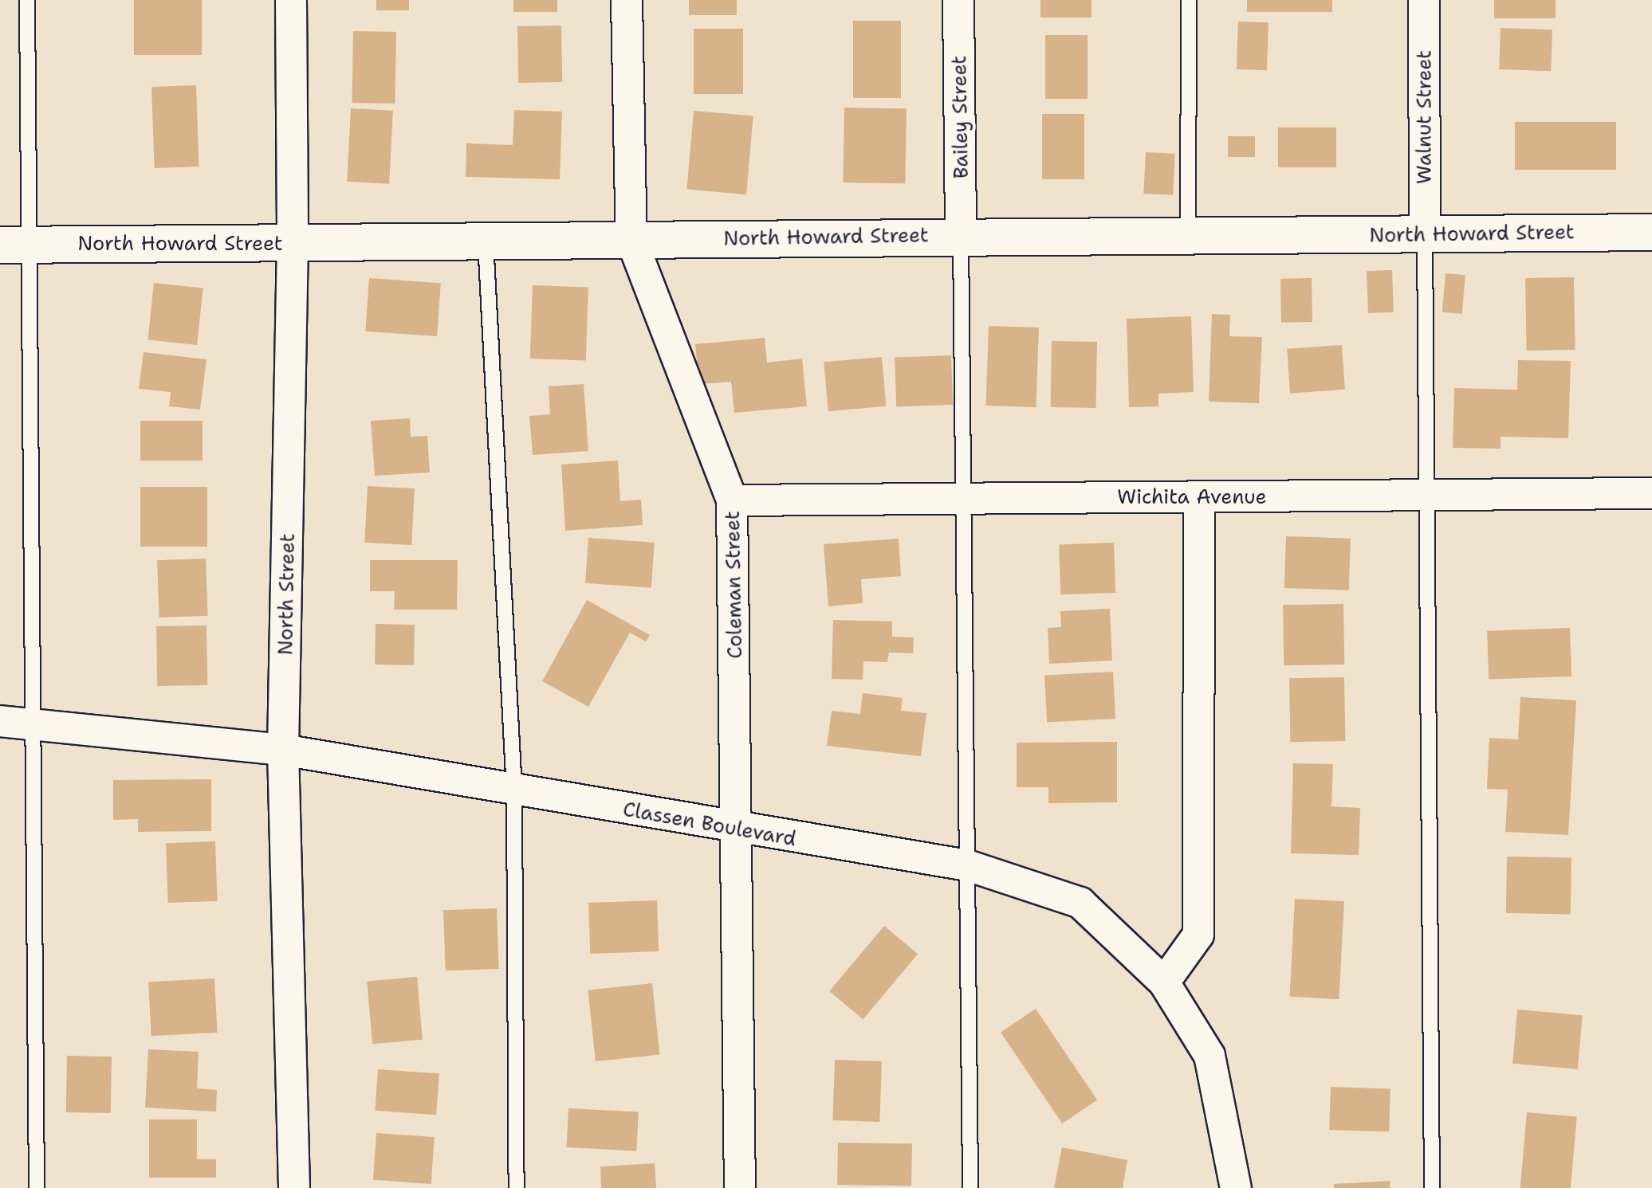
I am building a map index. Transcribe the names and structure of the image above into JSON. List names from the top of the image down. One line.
{"streets":{"street":["Bailey Street","Walnut Street","North Howard Street","Wichita Avenue","Coleman Street","North Street","Classen Boulevard"]},"crossings":[["Bailey Street","North Howard Street"],["Walnut Street","North Howard Street"],["North Howard Street","Coleman Street"],["North Howard Street","North Street"],["Wichita Avenue","Coleman Street"],["Coleman Street","Classen Boulevard"],["North Street","Classen Boulevard"]]}
